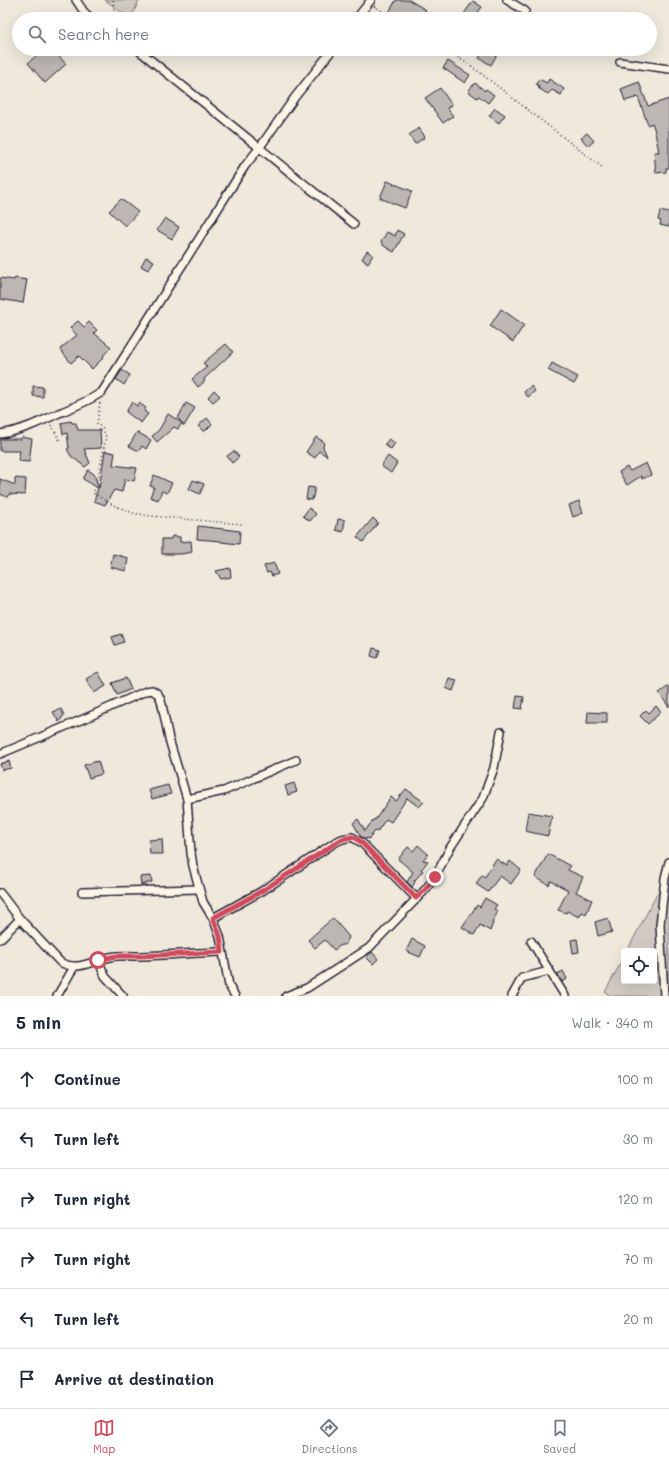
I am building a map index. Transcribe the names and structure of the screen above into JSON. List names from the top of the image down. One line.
{"page":{"search":"Search here","heading":["5 min","Walk · 340 m"],"list":[["Continue","100 m"],["Turn left","30 m"],["Turn right","120 m"],["Turn right","70 m"],["Turn left","20 m"],"Arrive at destination"],"nav":["Map","Directions","Saved"]}}
